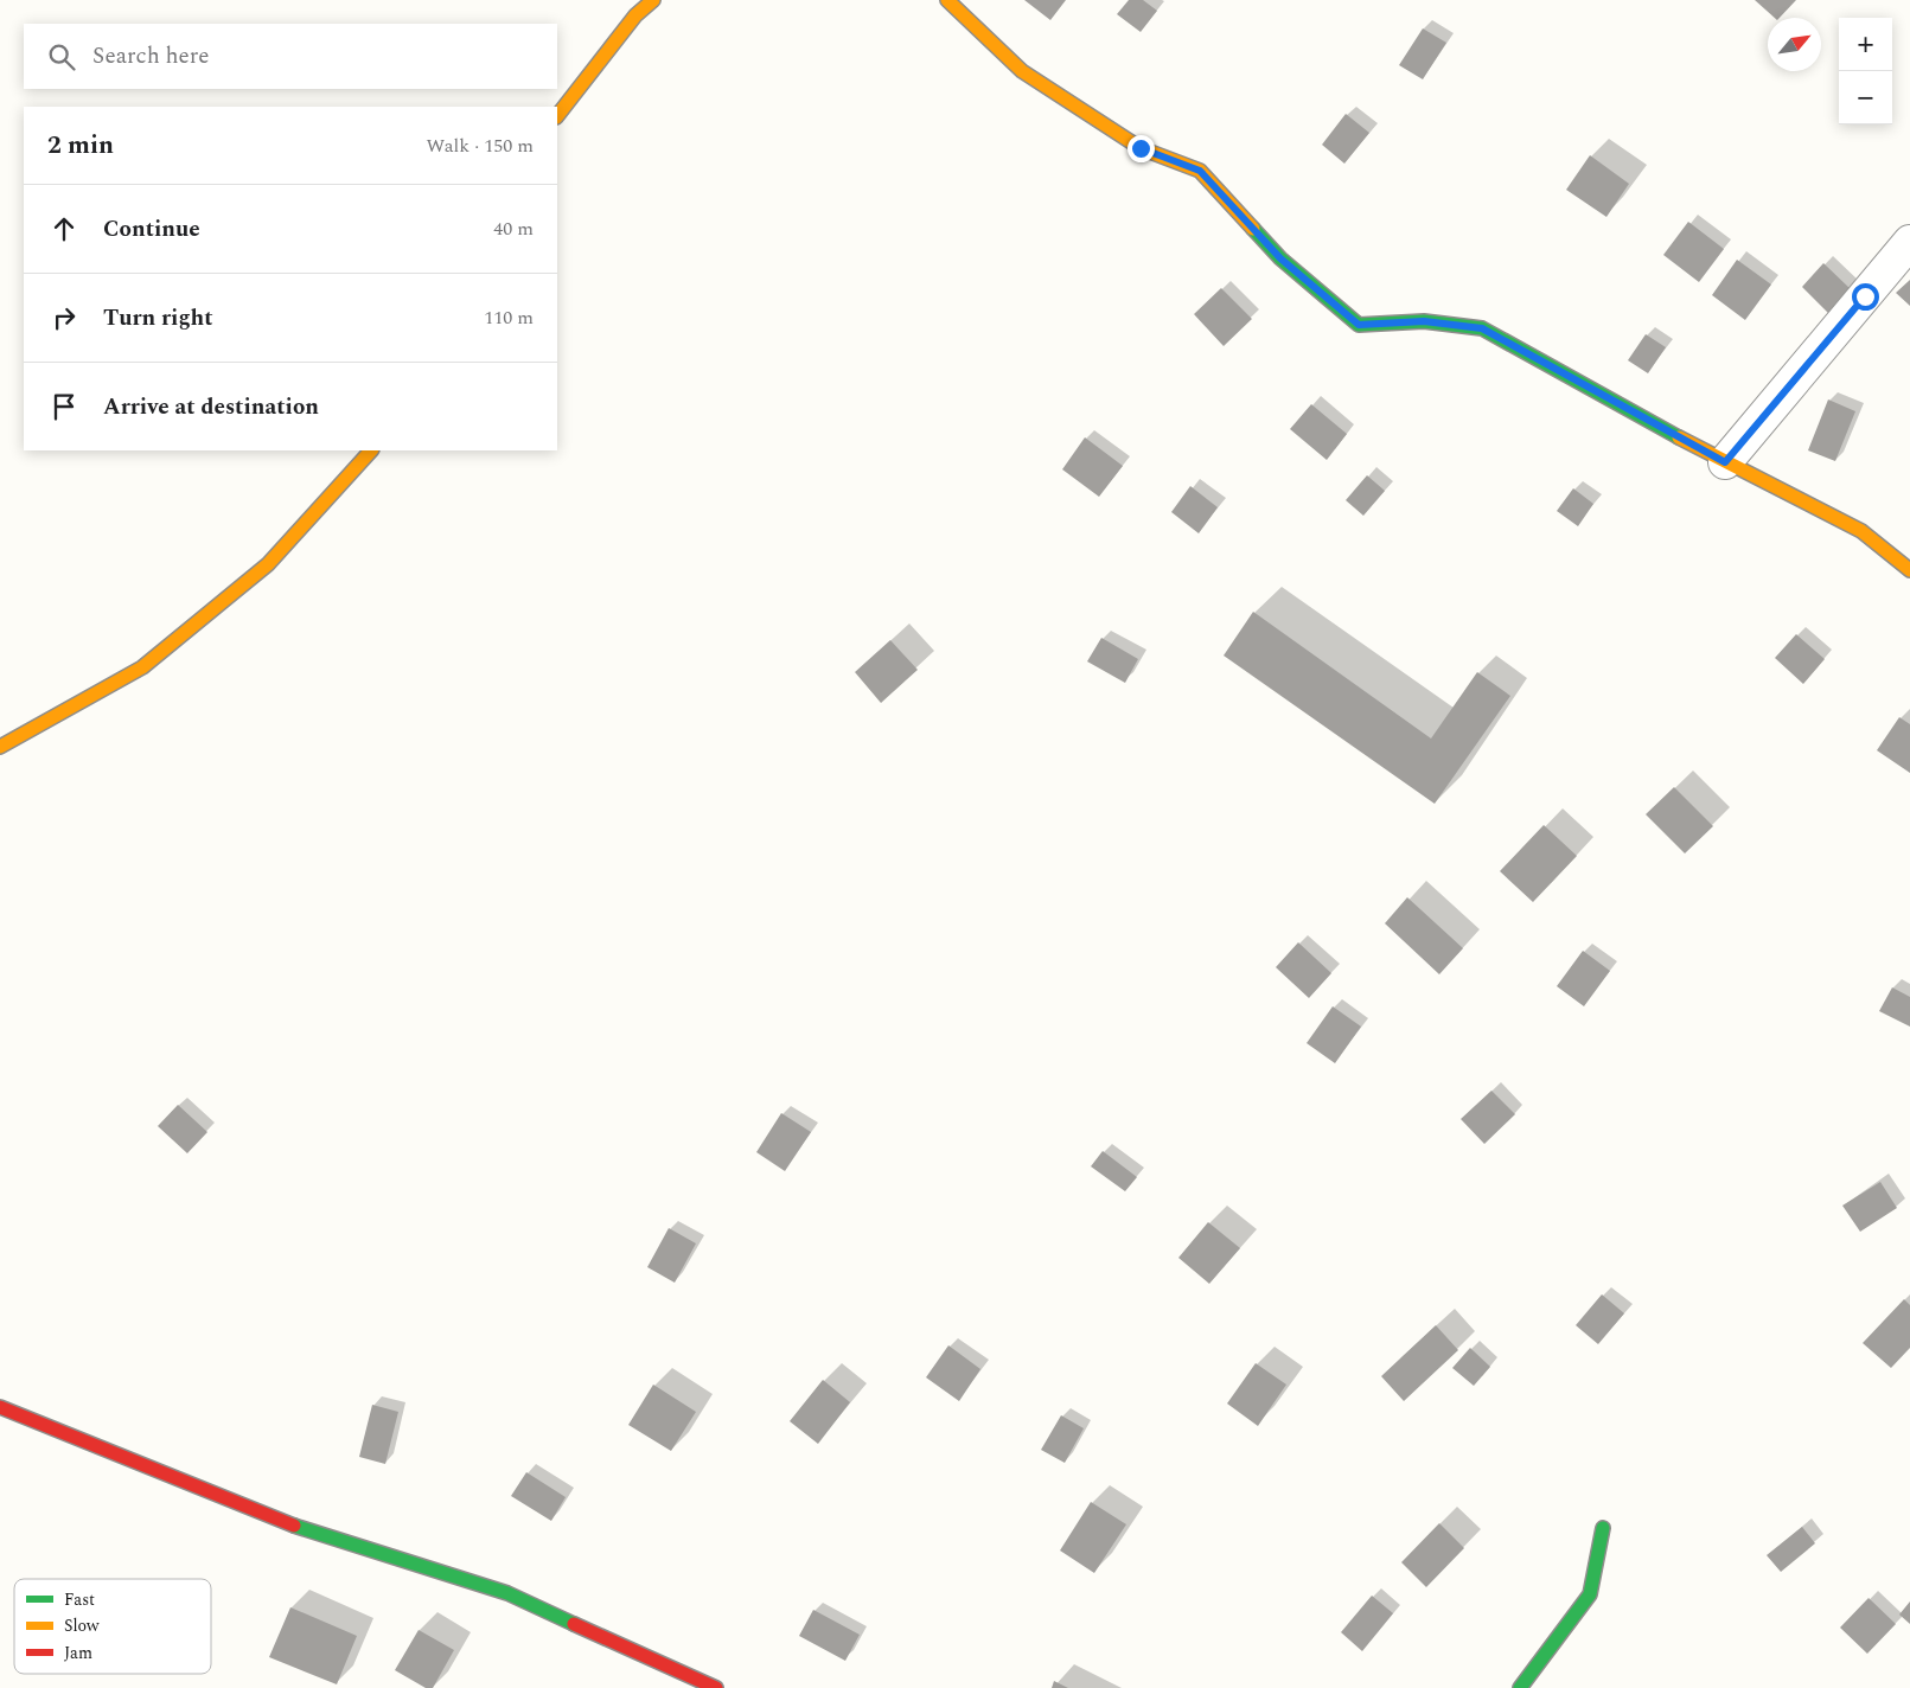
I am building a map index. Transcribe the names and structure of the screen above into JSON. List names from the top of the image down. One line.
{"legend":["Fast","Slow","Jam"],"north":"top right","page":{"map_buttons":["+","−"],"search":"Search here","heading":["2 min","Walk · 150 m"],"list":[["Continue","40 m"],["Turn right","110 m"],"Arrive at destination"]}}
